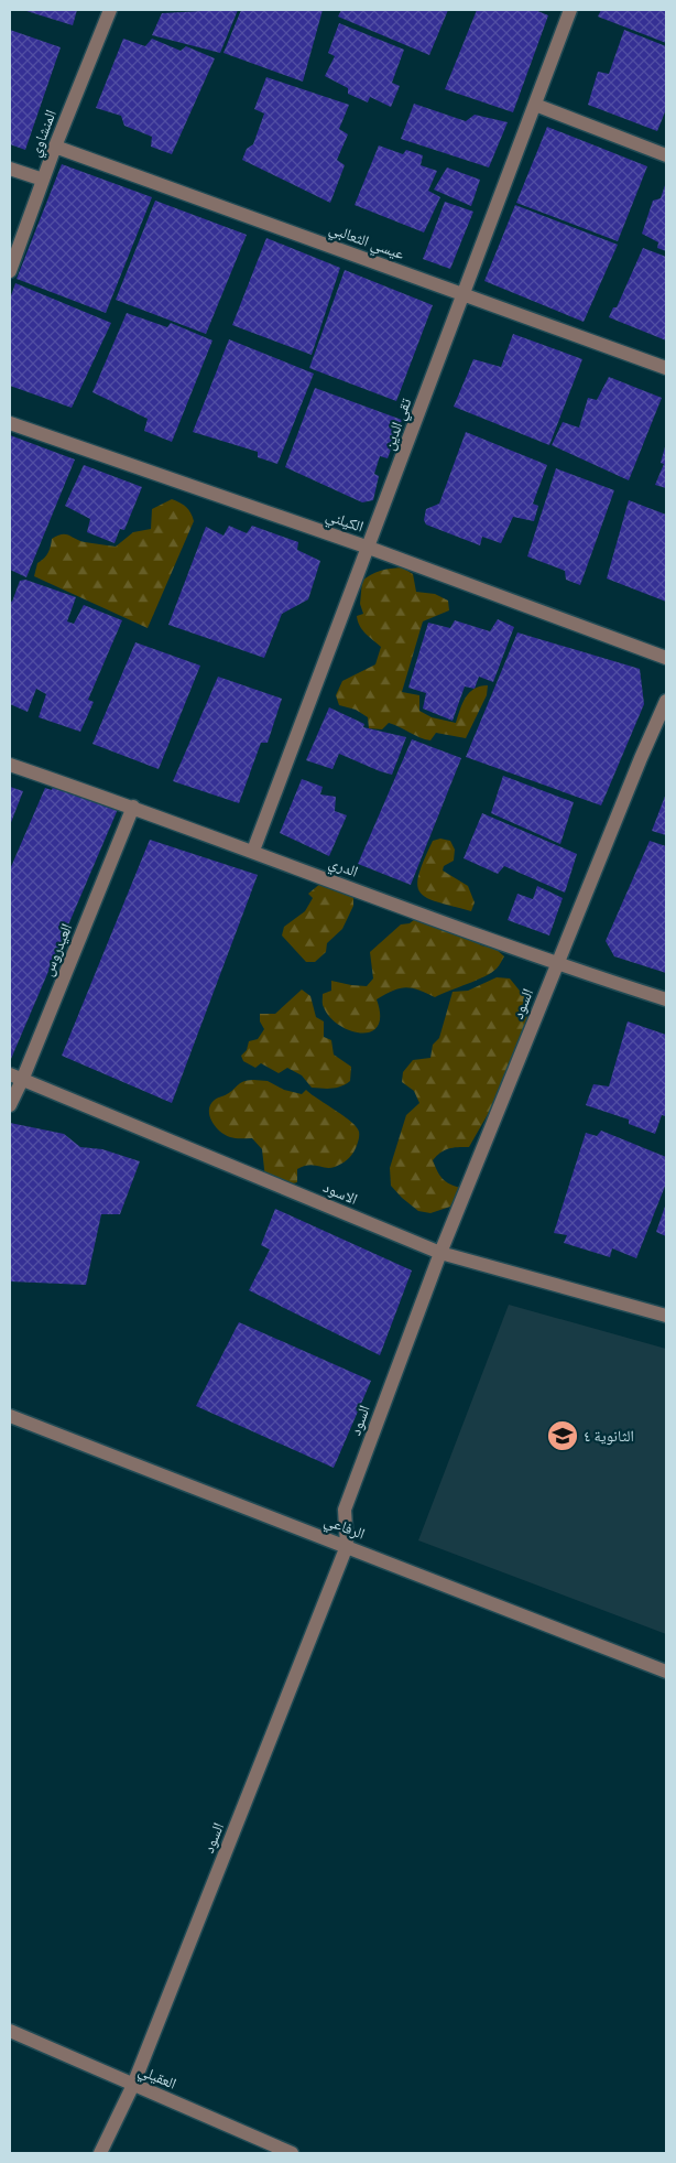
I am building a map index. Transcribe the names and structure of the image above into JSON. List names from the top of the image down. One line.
{"streets":{"street":["المنشاوي","عيسي الثعالبي","تقي الدين","الكيلني","الدري","العيدروس","السود","الاسود","الرفاعي","العقيلي"]},"crossings":[["المنشاوي","عيسي الثعالبي"],["عيسي الثعالبي","تقي الدين"],["تقي الدين","الكيلني"],["تقي الدين","الدري"],["الدري","العيدروس"],["الدري","السود"],["العيدروس","الاسود"],["السود","الاسود"],["السود","الرفاعي"],["السود","العقيلي"]],"places":{"school or university":["الثانوية ٤"]}}
